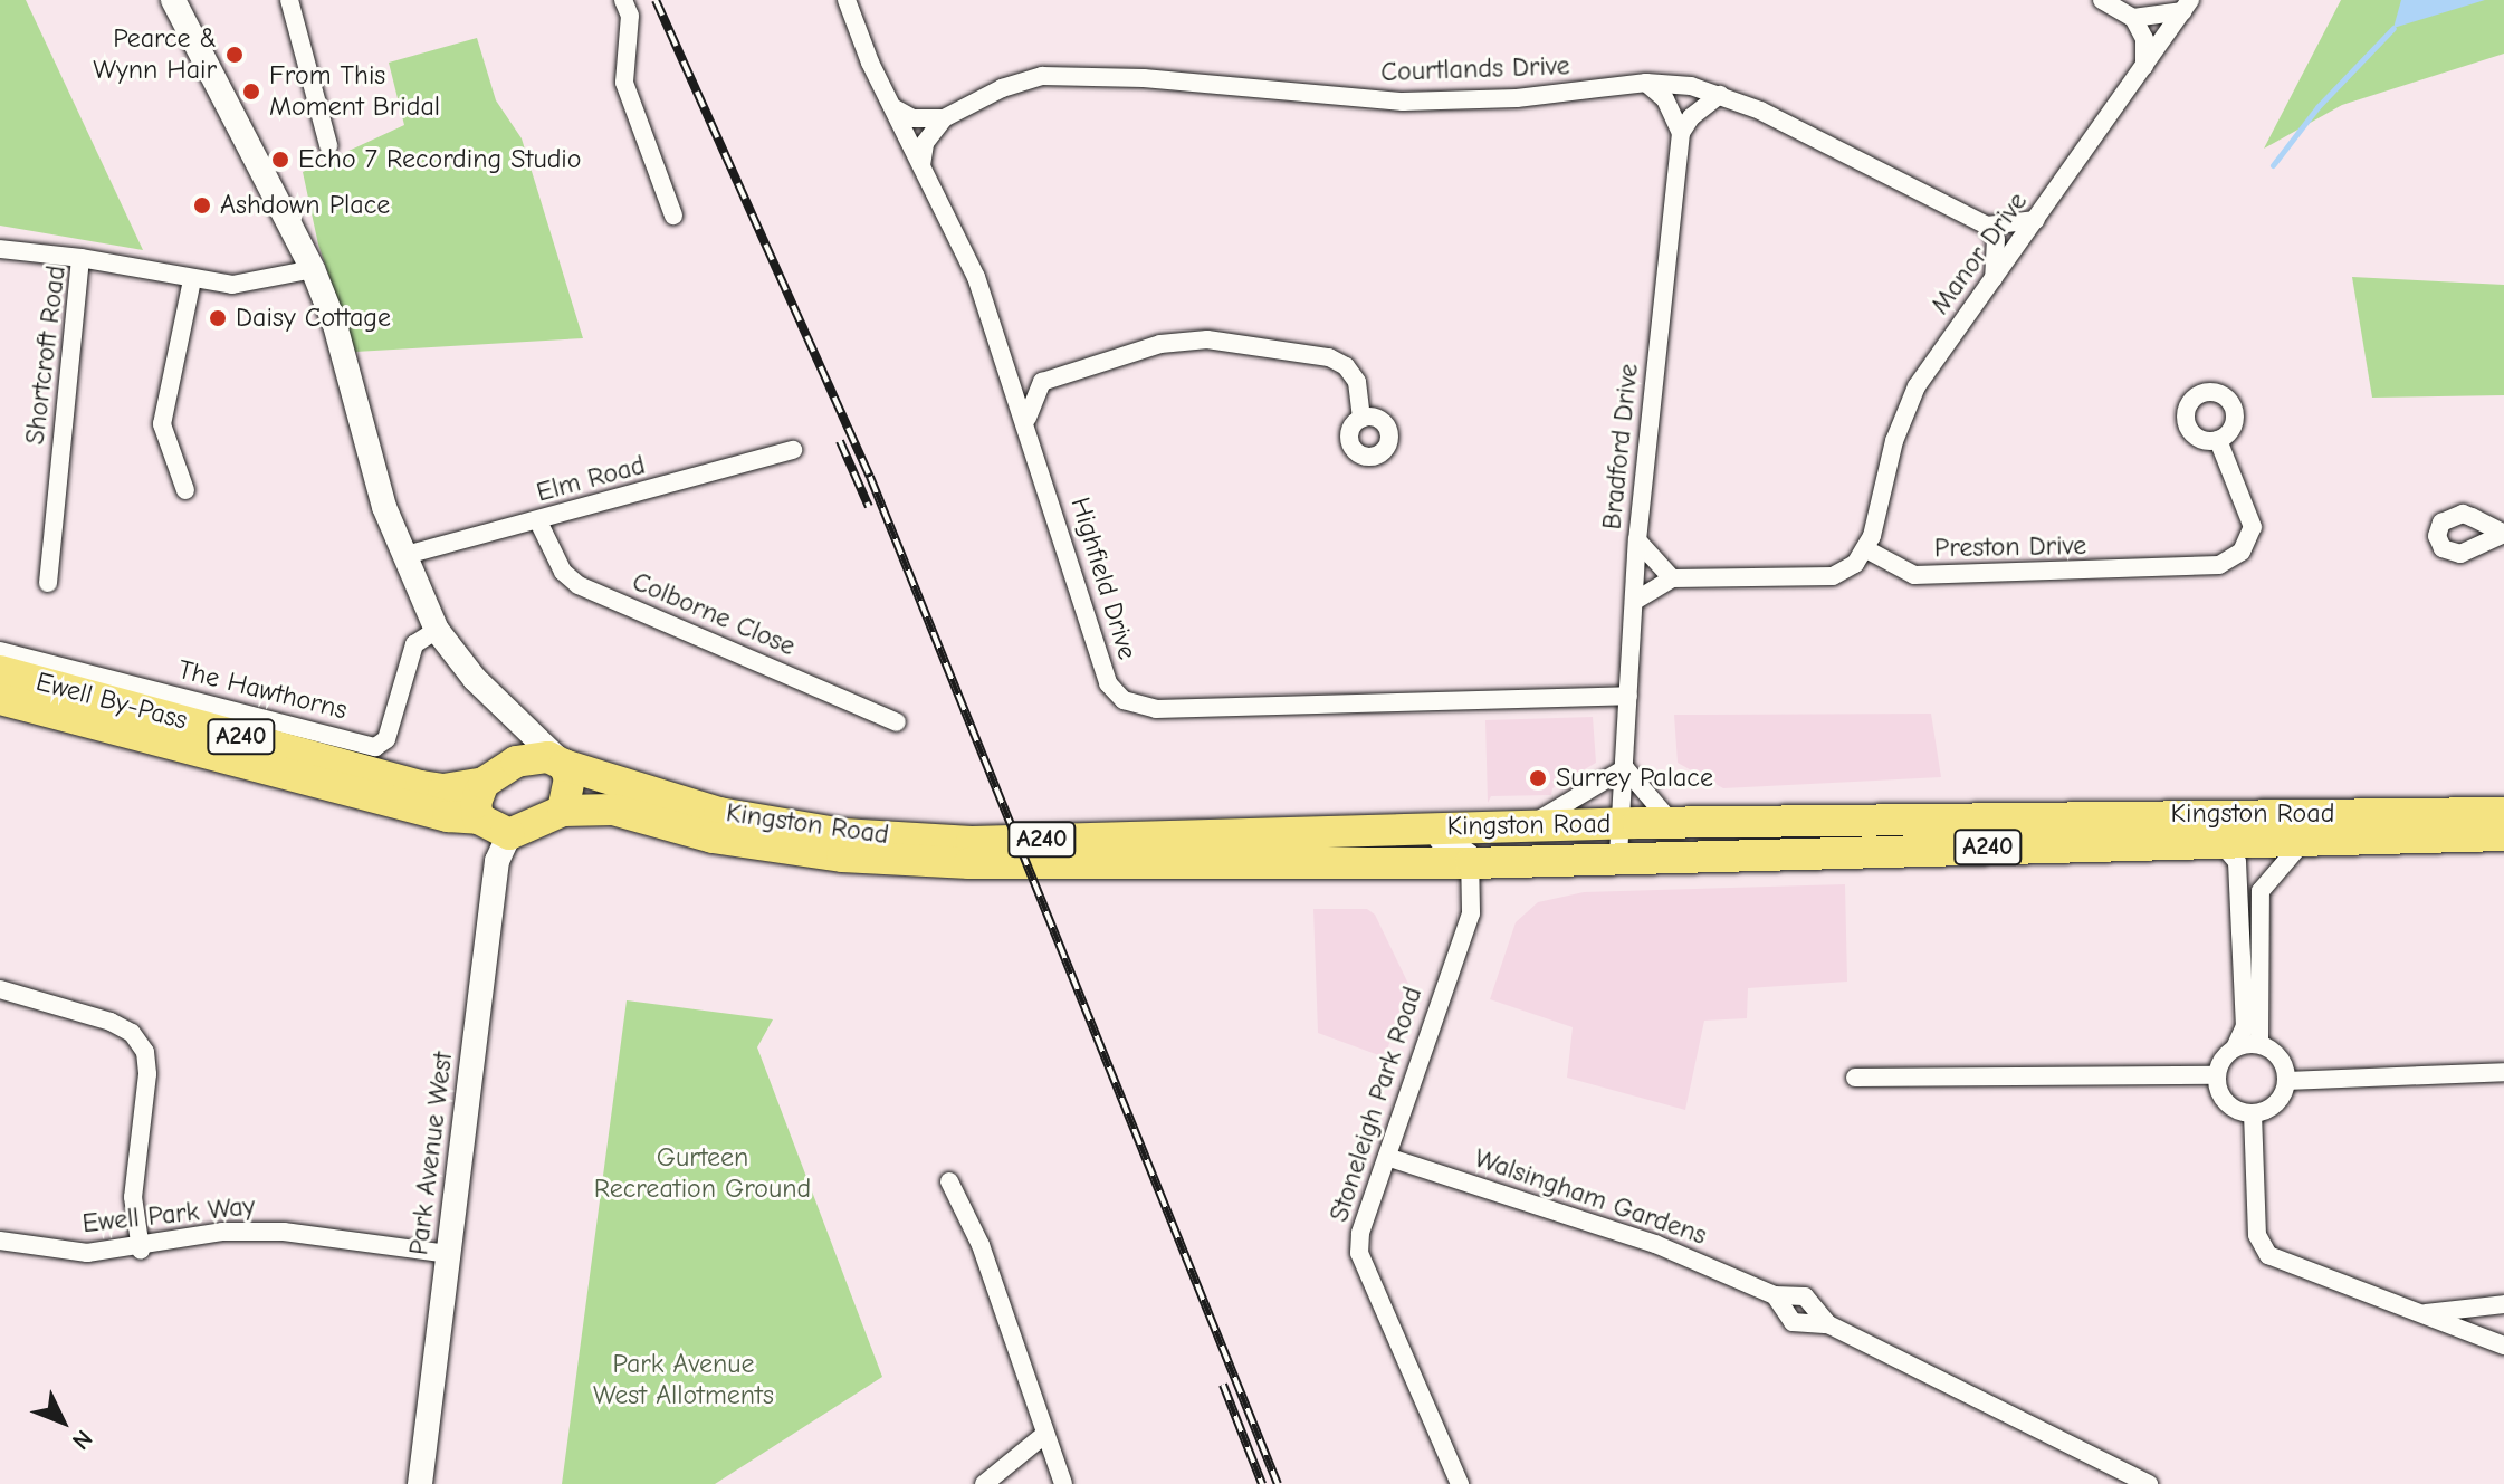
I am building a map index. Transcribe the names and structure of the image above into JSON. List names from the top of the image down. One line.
{"streets":{"highway":["Ewell By-Pass","A240","Kingston Road"],"street":["Courtlands Drive","Manor Drive","Shortcroft Road","Bradford Drive","Elm Road","Preston Drive","Highfield Drive","Colborne Close","The Hawthorns","Stoneleigh Park Road","Park Avenue West","Walsingham Gardens","Ewell Park Way"]},"crossings":[["Manor Drive","Preston Drive"],["Shortcroft Road","Kingston Road"],["Bradford Drive","Highfield Drive"],["Bradford Drive","Kingston Road"],["Elm Road","Colborne Close"],["Elm Road","Kingston Road"],["The Hawthorns","Kingston Road"],["Ewell By-Pass","Kingston Road"],["Ewell By-Pass","Park Avenue West"],["Kingston Road","Stoneleigh Park Road"],["Kingston Road","Park Avenue West"],["Stoneleigh Park Road","Walsingham Gardens"],["Park Avenue West","Ewell Park Way"]],"parks":["Gurteen Recreation Ground","Park Avenue West Allotments"],"places":["Pearce & Wynn Hair","From This Moment Bridal","Echo 7 Recording Studio","Ashdown Place","Daisy Cottage","Surrey Palace"],"north":"bottom right"}
